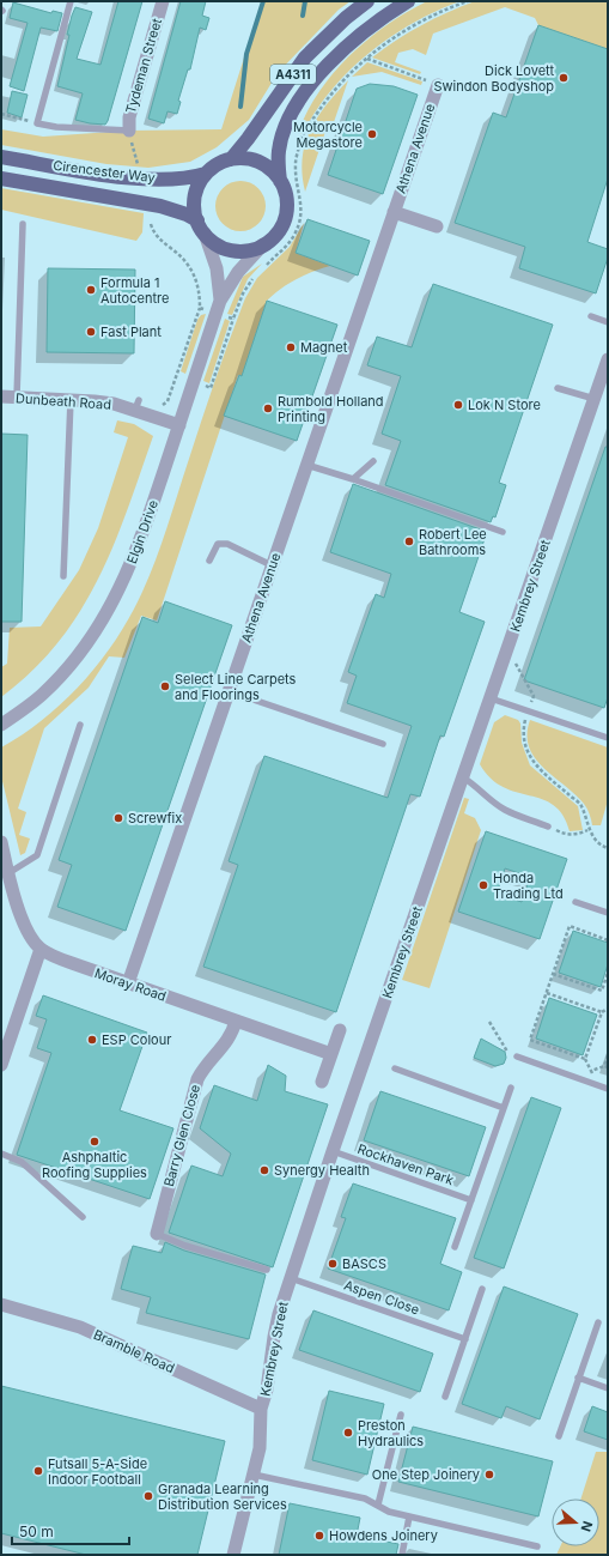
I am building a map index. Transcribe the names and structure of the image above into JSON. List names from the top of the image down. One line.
{"streets":{"main road":["A4311","Cirencester Way"],"street":["Tydeman Street","Athena Avenue","Dunbeath Road","Elgin Drive","Kembrey Street","Moray Road","Barry Glen Close","Bramble Road"],"lane":["Rockhaven Park","Aspen Close"]},"crossings":[["A4311","Cirencester Way"],["A4311","Elgin Drive"],["Athena Avenue","Moray Road"],["Cirencester Way","Elgin Drive"],["Dunbeath Road","Elgin Drive"],["Kembrey Street","Rockhaven Park"],["Kembrey Street","Aspen Close"],["Kembrey Street","Bramble Road"],["Moray Road","Barry Glen Close"]],"places":["Dick Lovett Swindon Bodyshop","Motorcycle Megastore","Formula 1 Autocentre","Fast Plant","Magnet","Lok N Store","Rumbold Holland Printing","Robert Lee Bathrooms","Select Line Carpets and Floorings","Screwfix","Honda Trading Ltd","ESP Colour","Ashphaltic Roofing Supplies","Synergy Health","BASCS","Preston Hydraulics","Futsall 5-A-Side Indoor Football","One Step Joinery","Granada Learning Distribution Services","Howdens Joinery"],"scale_bar":"50 m","north":"right"}
